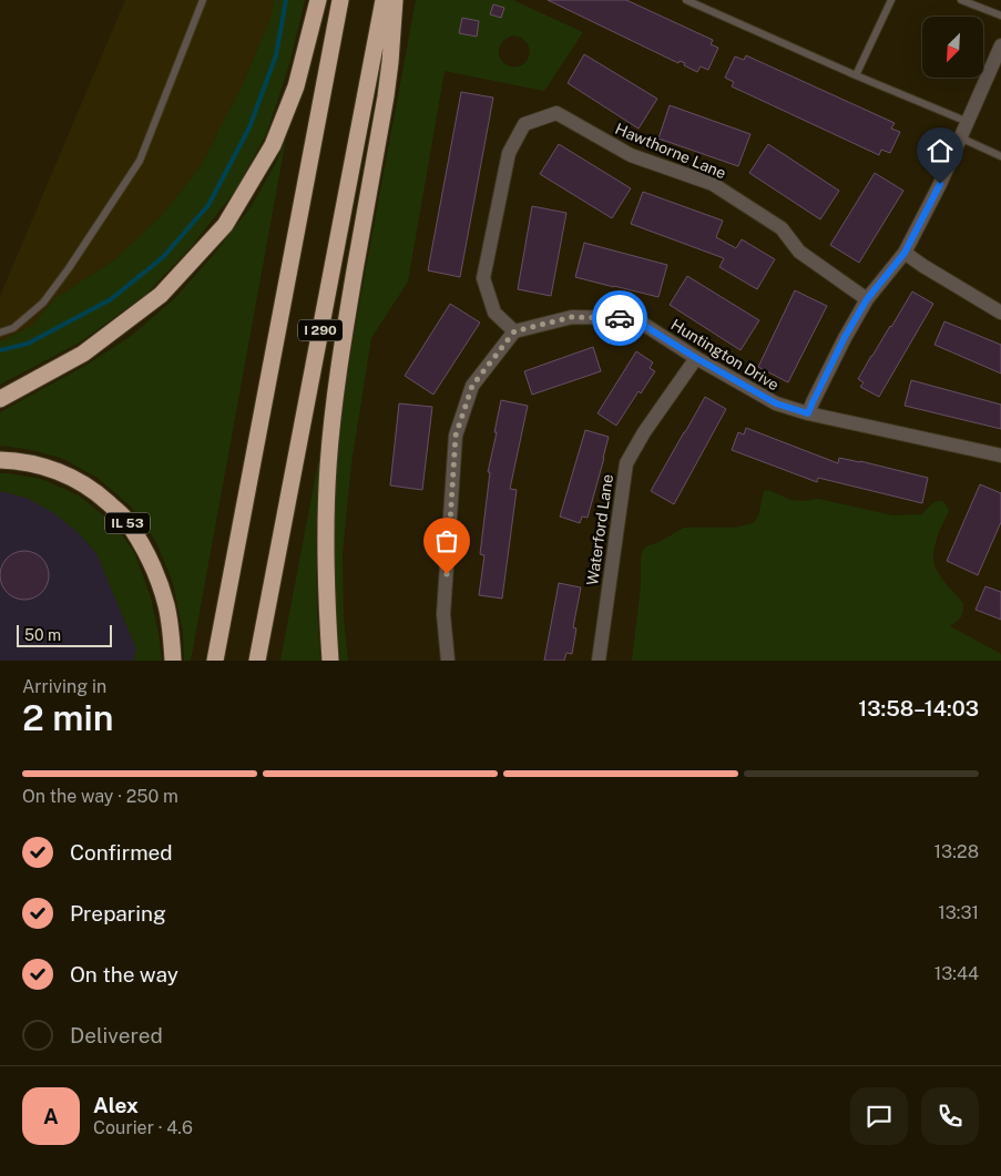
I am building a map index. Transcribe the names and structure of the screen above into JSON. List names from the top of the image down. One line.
{"streets":{"highway":["I 290","IL 53"],"street":["Hawthorne Lane","Huntington Drive","Waterford Lane"]},"crossings":[["Hawthorne Lane","Huntington Drive"],["Huntington Drive","Waterford Lane"]],"scale_bar":"50 m","north":"bottom left","page":{"scale":"50 m","heading":["2 min","Arriving in","13:58–14:03"],"panel":["Alex","Courier · 4.6"],"bar":"On the way · 250 m","list":[["Confirmed","13:28"],["Preparing","13:31"],["On the way","13:44"],"Delivered"],"round":"A"}}
